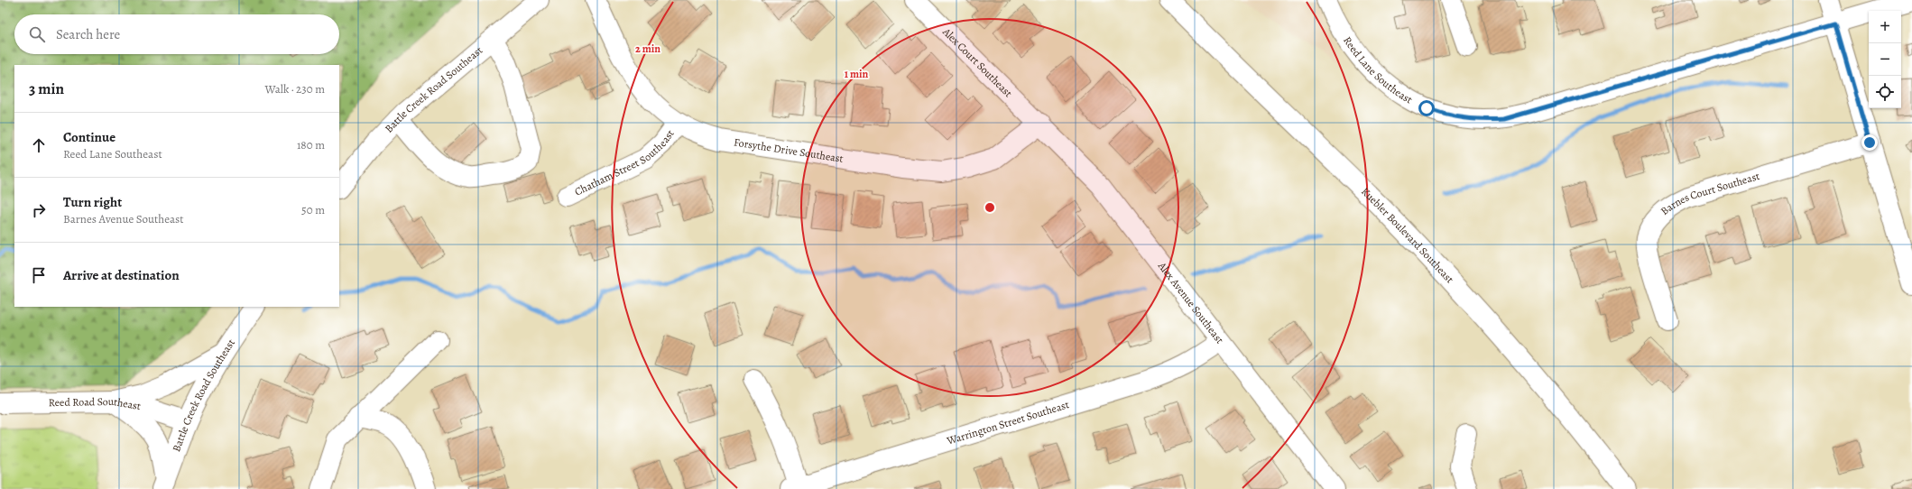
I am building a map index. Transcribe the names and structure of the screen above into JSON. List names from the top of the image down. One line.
{"streets":{"street":["Alex Court Southeast","Reed Lane Southeast","Battle Creek Road Southeast","Forsythe Drive Southeast","Chatham Street Southeast","Barnes Court Southeast","Kuebler Boulevard Southeast","Alex Avenue Southeast","Reed Road Southeast","Warrington Street Southeast"]},"crossings":[["Alex Court Southeast","Forsythe Drive Southeast"],["Alex Court Southeast","Alex Avenue Southeast"],["Battle Creek Road Southeast","Reed Road Southeast"],["Forsythe Drive Southeast","Chatham Street Southeast"],["Forsythe Drive Southeast","Alex Avenue Southeast"],["Alex Avenue Southeast","Warrington Street Southeast"]],"page":{"map_buttons":["+","−"],"search":"Search here","heading":["3 min","Walk · 230 m"],"list":[["Continue","Reed Lane Southeast","180 m"],["Turn right","Barnes Avenue Southeast","50 m"],"Arrive at destination"]},"rings":["2 min","1 min"]}
